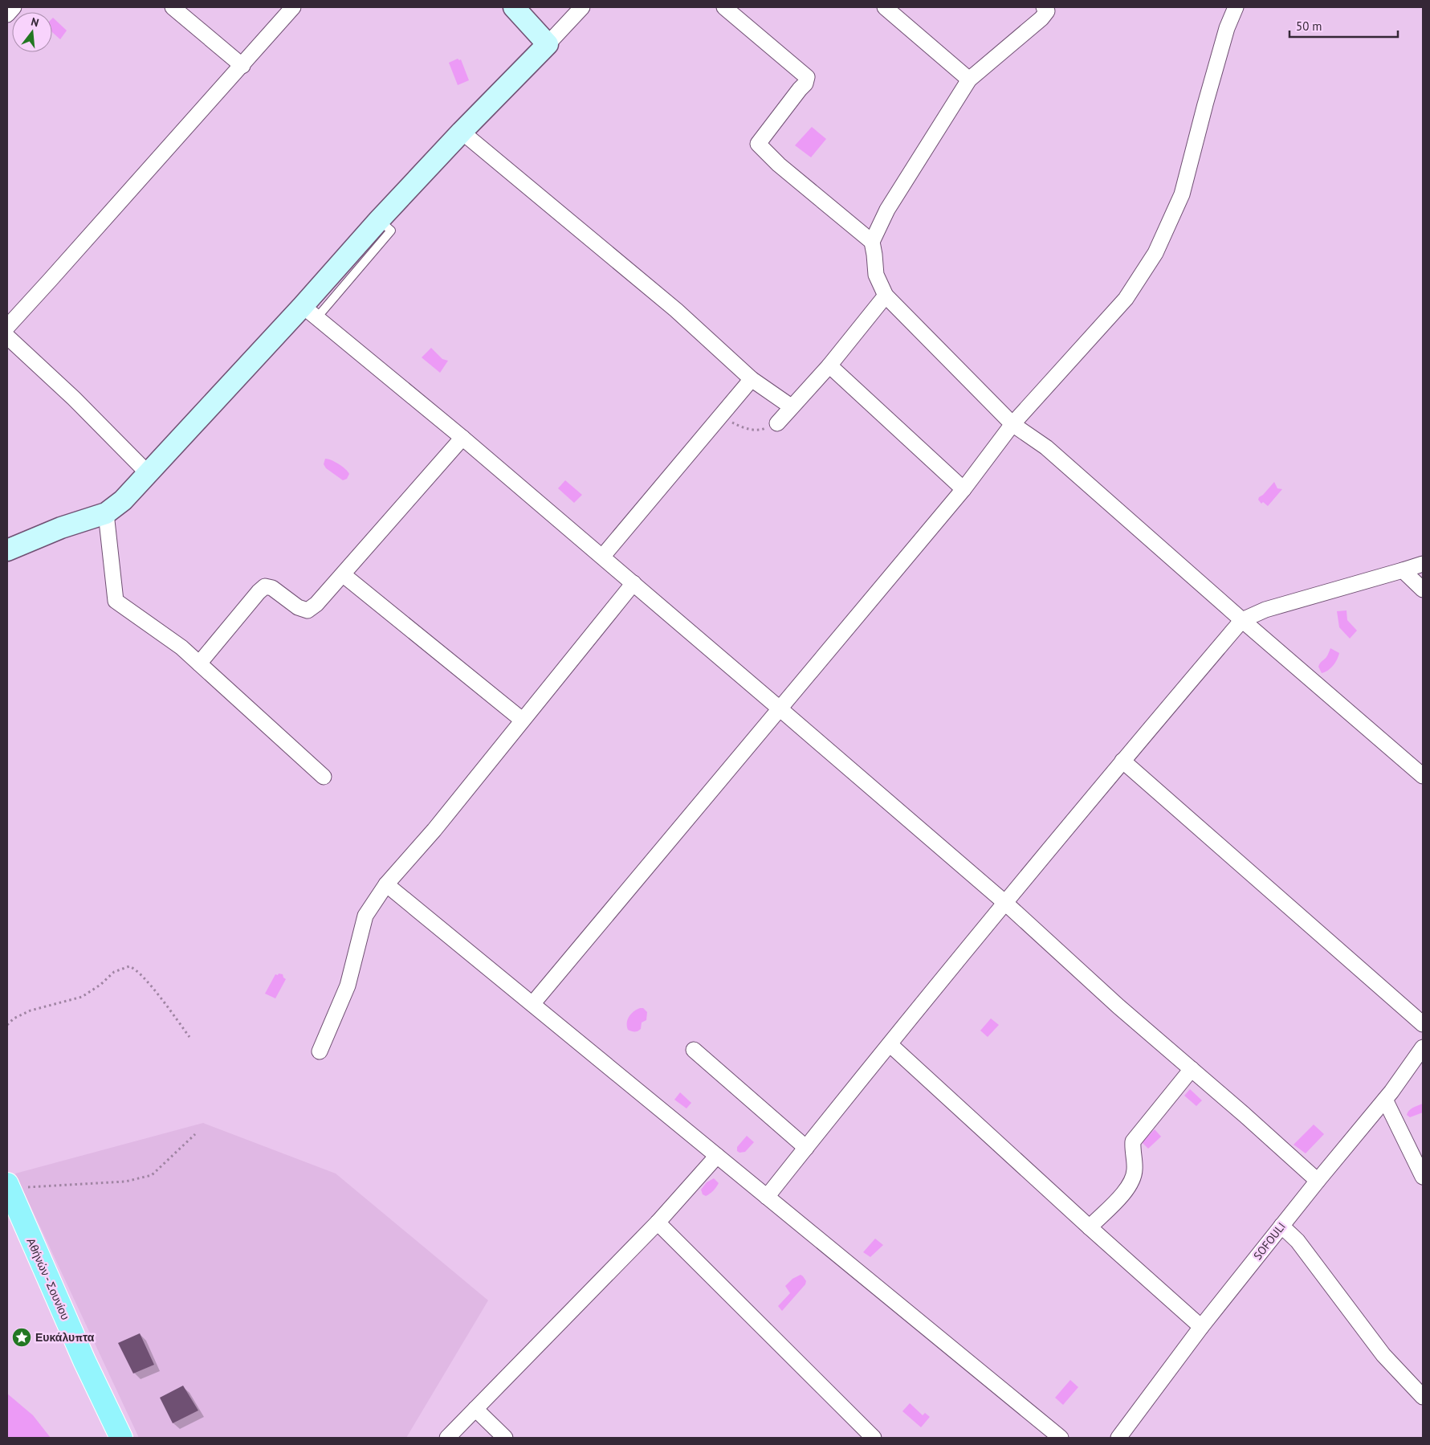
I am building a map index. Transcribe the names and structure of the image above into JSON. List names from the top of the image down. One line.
{"streets":{"main road":["Αθήνών - Σουνίου"],"street":["SOFOULI"]},"places":{"place":["Ευκάλυπτα"]},"scale_bar":"50 m","north":"top"}
